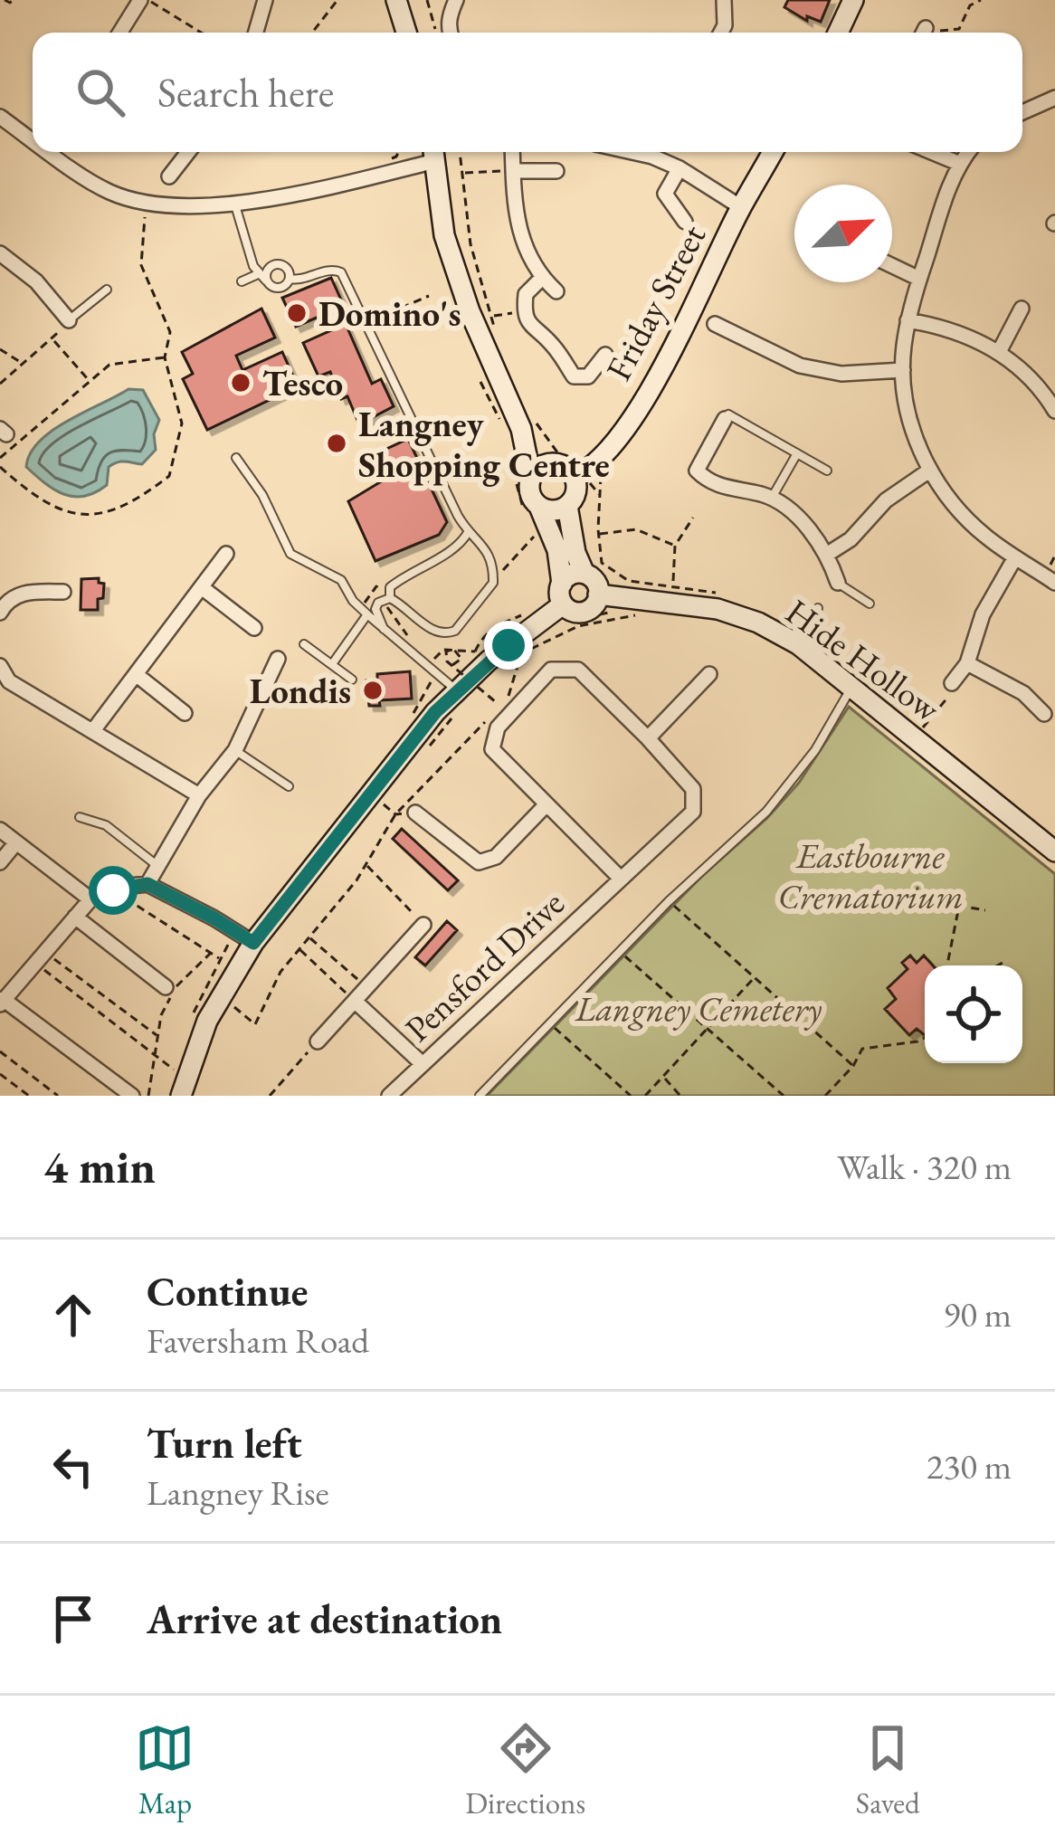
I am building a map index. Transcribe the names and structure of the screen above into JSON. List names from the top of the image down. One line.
{"streets":{"main road":["Friday Street","Hide Hollow"],"street":["Pensford Drive"]},"parks":["Eastbourne Crematorium","Langney Cemetery"],"places":["Domino's","Tesco","Langney Shopping Centre","Londis"],"north":"top right","page":{"search":"Search here","heading":["4 min","Walk · 320 m"],"list":[["Continue","Faversham Road","90 m"],["Turn left","Langney Rise","230 m"],"Arrive at destination"],"nav":["Map","Directions","Saved"]}}
